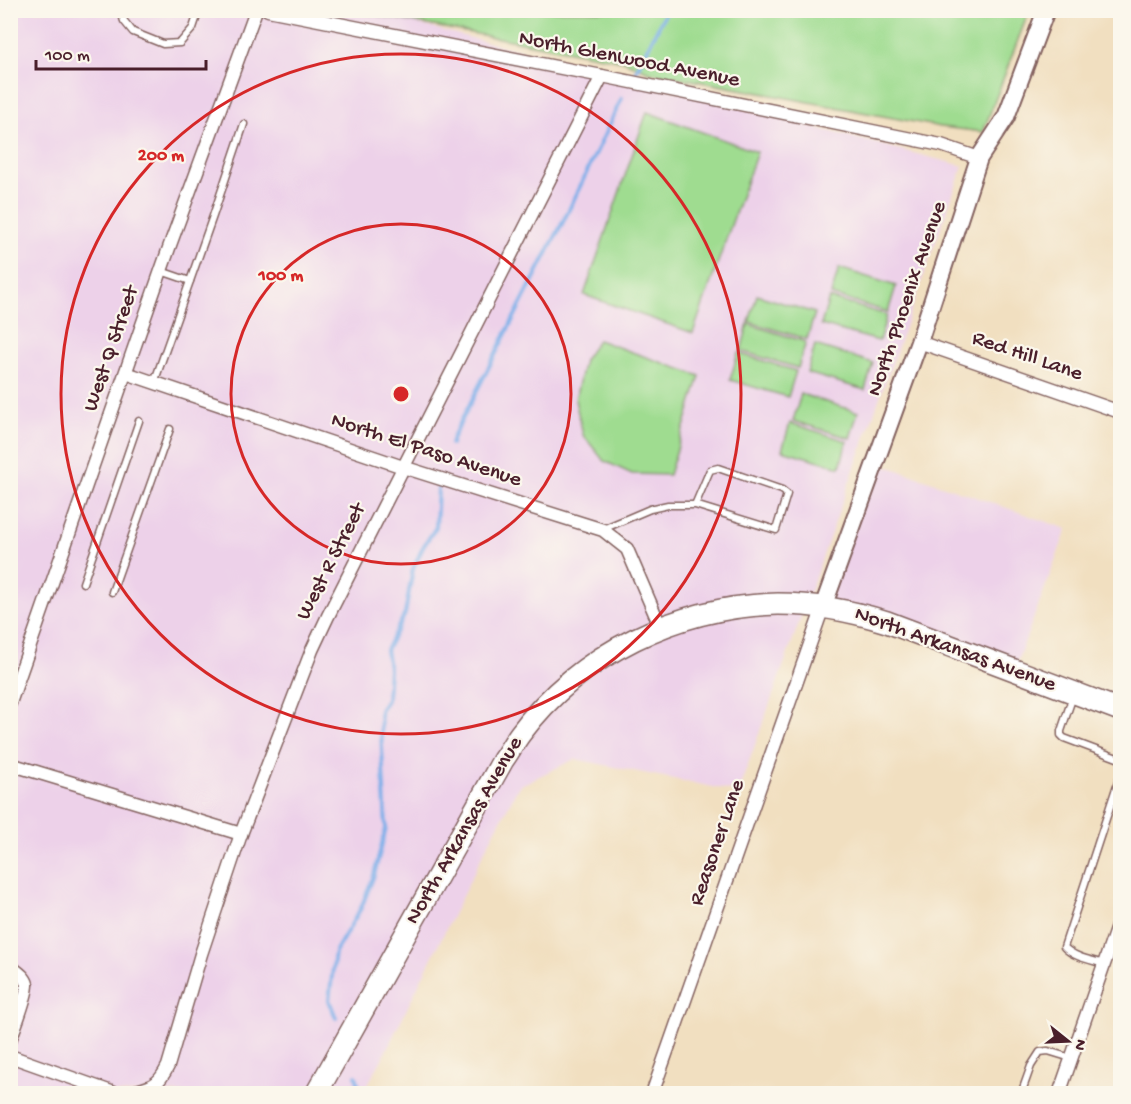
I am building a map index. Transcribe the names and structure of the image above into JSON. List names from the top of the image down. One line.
{"streets":{"highway":["North Arkansas Avenue"],"street":["North Glenwood Avenue","North Phoenix Avenue","West Q Street","Red Hill Lane","North El Paso Avenue","West R Street","Reasoner Lane"]},"crossings":[["North Glenwood Avenue","North Phoenix Avenue"],["North Glenwood Avenue","West R Street"],["North Phoenix Avenue","Red Hill Lane"],["North Phoenix Avenue","North Arkansas Avenue"],["North Phoenix Avenue","Reasoner Lane"],["West Q Street","North El Paso Avenue"],["North El Paso Avenue","West R Street"],["North El Paso Avenue","North Arkansas Avenue"],["North Arkansas Avenue","Reasoner Lane"]],"scale_bar":"100 m","north":"right","rings":["200 m","100 m"]}
